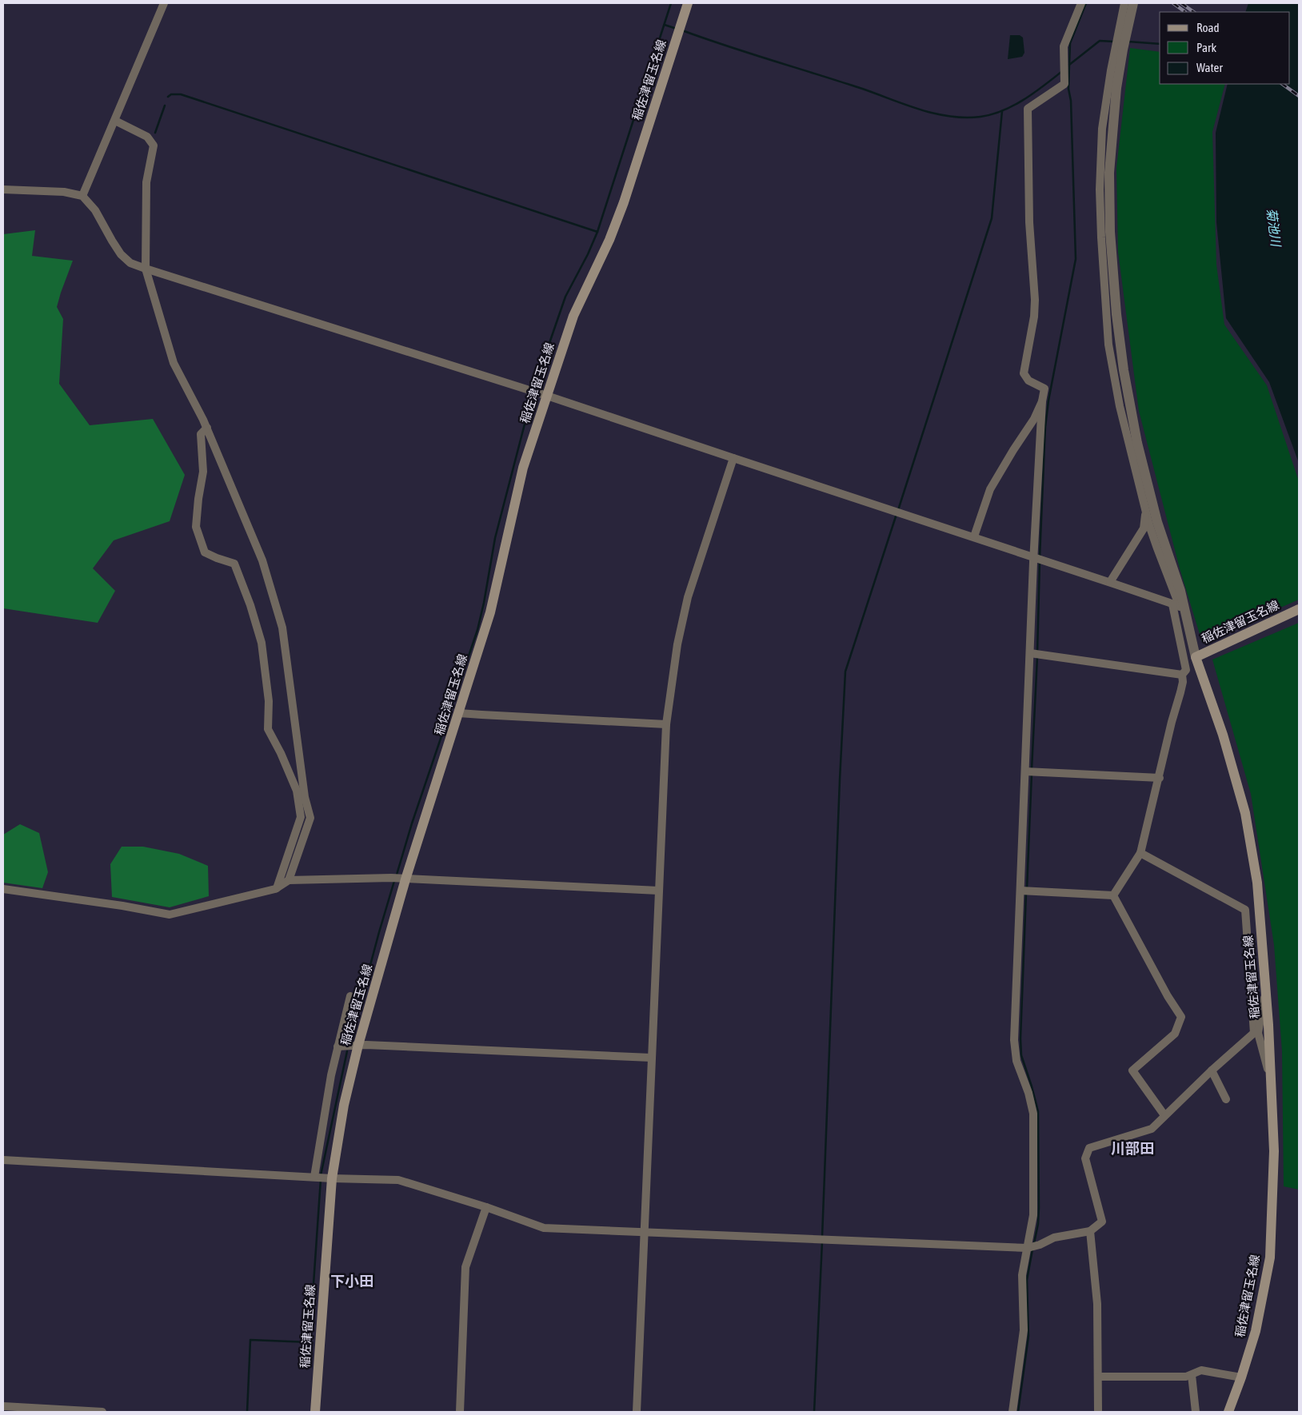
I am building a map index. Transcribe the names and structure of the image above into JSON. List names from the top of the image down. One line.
{"streets":{"main road":["稲佐津留玉名線"]},"districts":["川部田","下小田"],"water":["菊池川"],"legend":["Road","Park","Water"]}
